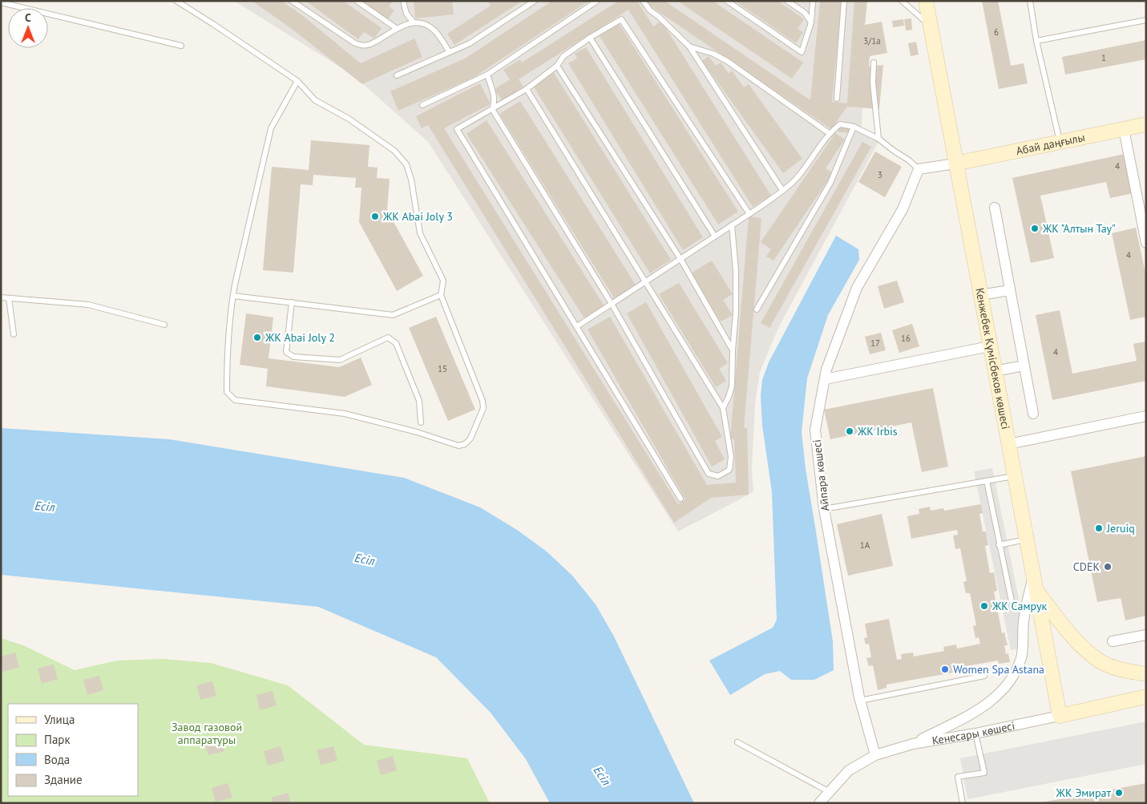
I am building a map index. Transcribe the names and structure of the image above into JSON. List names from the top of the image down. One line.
{"streets":{"street":["Абай даңғылы","Кенжебек Күмісбеков көшесі","Айпара көшесі","Кенесары көшесі"]},"crossings":[["Абай даңғылы","Кенжебек Күмісбеков көшесі"],["Кенжебек Күмісбеков көшесі","Кенесары көшесі"],["Айпара көшесі","Кенесары көшесі"]],"water":["Есіл"],"parks":["Завод газовой аппаратуры"],"places":["ЖК Abai Joly 3","ЖК \"Алтын Тау\"","ЖК Abai Joly 2","ЖК Irbis","Jeruiq","CDEK","ЖК Самрук","Women Spa Astana","ЖК Эмират"],"house_numbers":["6","3/1а","1","4","3","4","16","17","4","15","1А"],"legend":["Улица","Парк","Вода","Здание"],"north":"top"}
